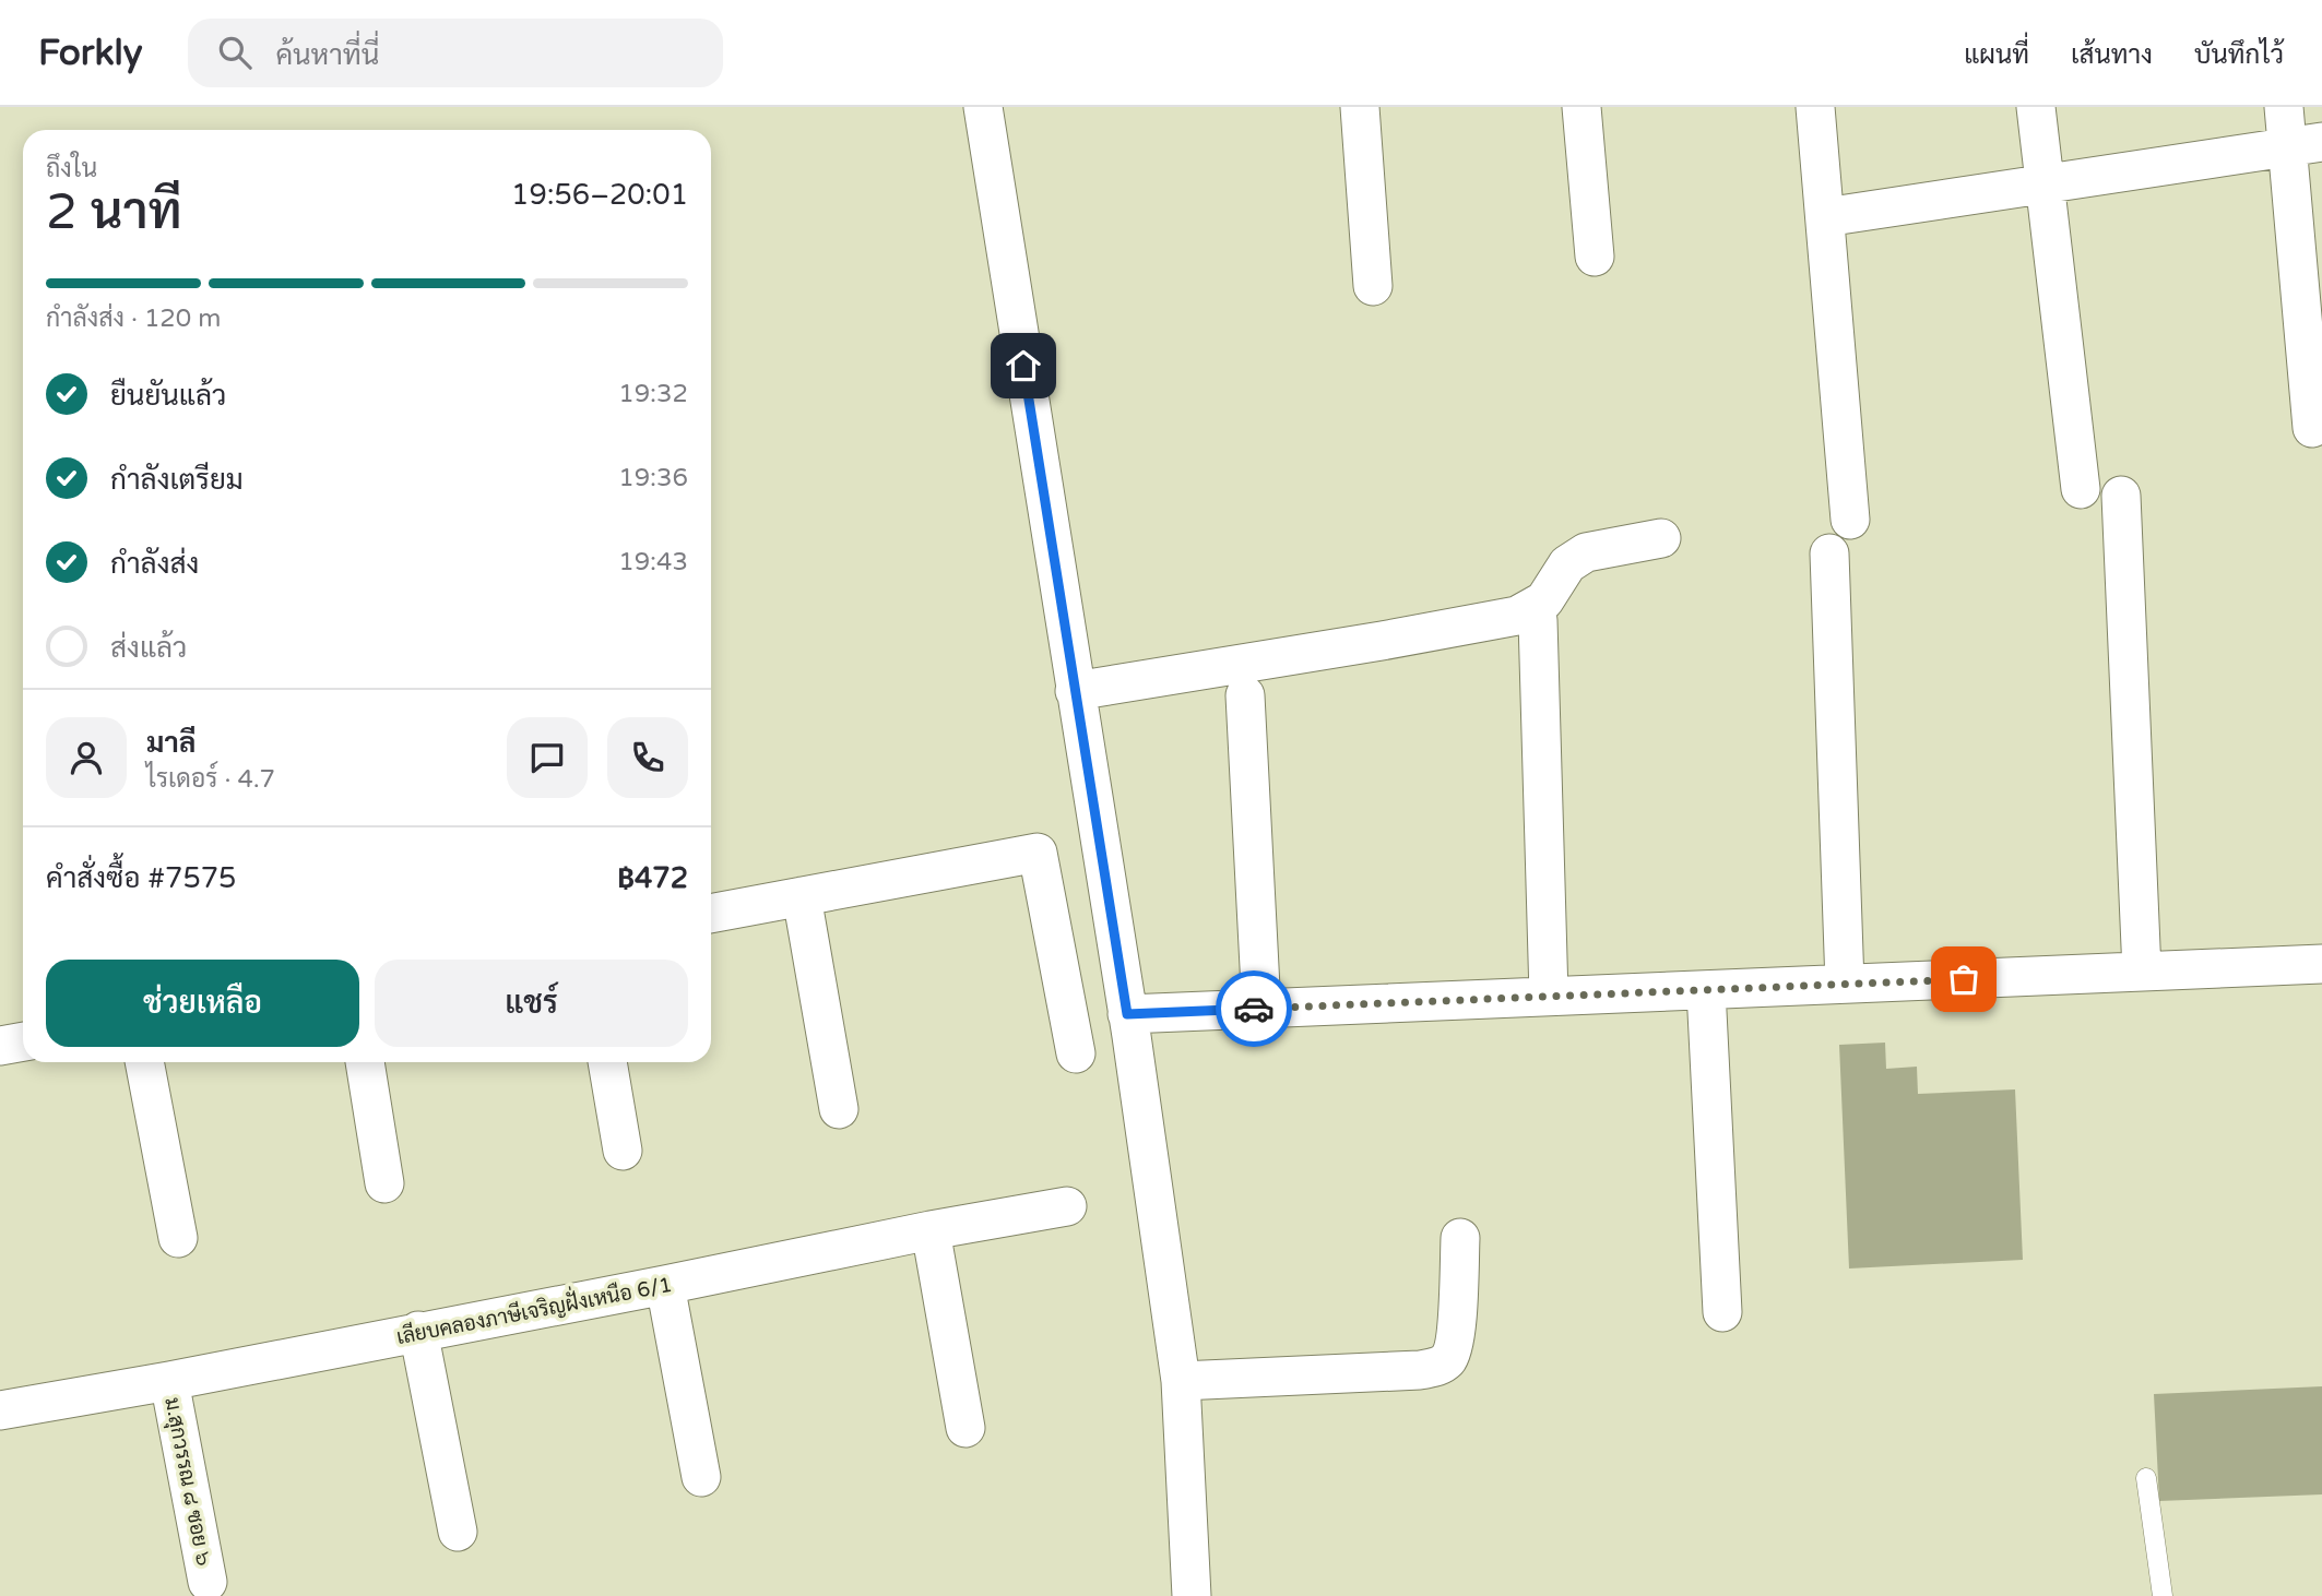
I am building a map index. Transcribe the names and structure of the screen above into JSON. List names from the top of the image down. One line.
{"streets":{"street":["เลียบคลองภาษีเจริญฝั่งเหนือ 6/1","ม.สุกวรรณ ๘ ซอย ๖"]},"crossings":[["เลียบคลองภาษีเจริญฝั่งเหนือ 6/1","ม.สุกวรรณ ๘ ซอย ๖"]],"page":{"header":"Forkly","search":"ค้นหาที่นี่","nav":["แผนที่","เส้นทาง","บันทึกไว้"],"heading":["2 นาที","ถึงใน","19:56–20:01"],"panel":["มาลี","ไรเดอร์ · 4.7","คำสั่งซื้อ #7575","฿472"],"bar":"กำลังส่ง · 120 m","list":[["ยืนยันแล้ว","19:32"],["กำลังเตรียม","19:36"],["กำลังส่ง","19:43"],"ส่งแล้ว"],"buttons":["ช่วยเหลือ","แชร์"]}}
